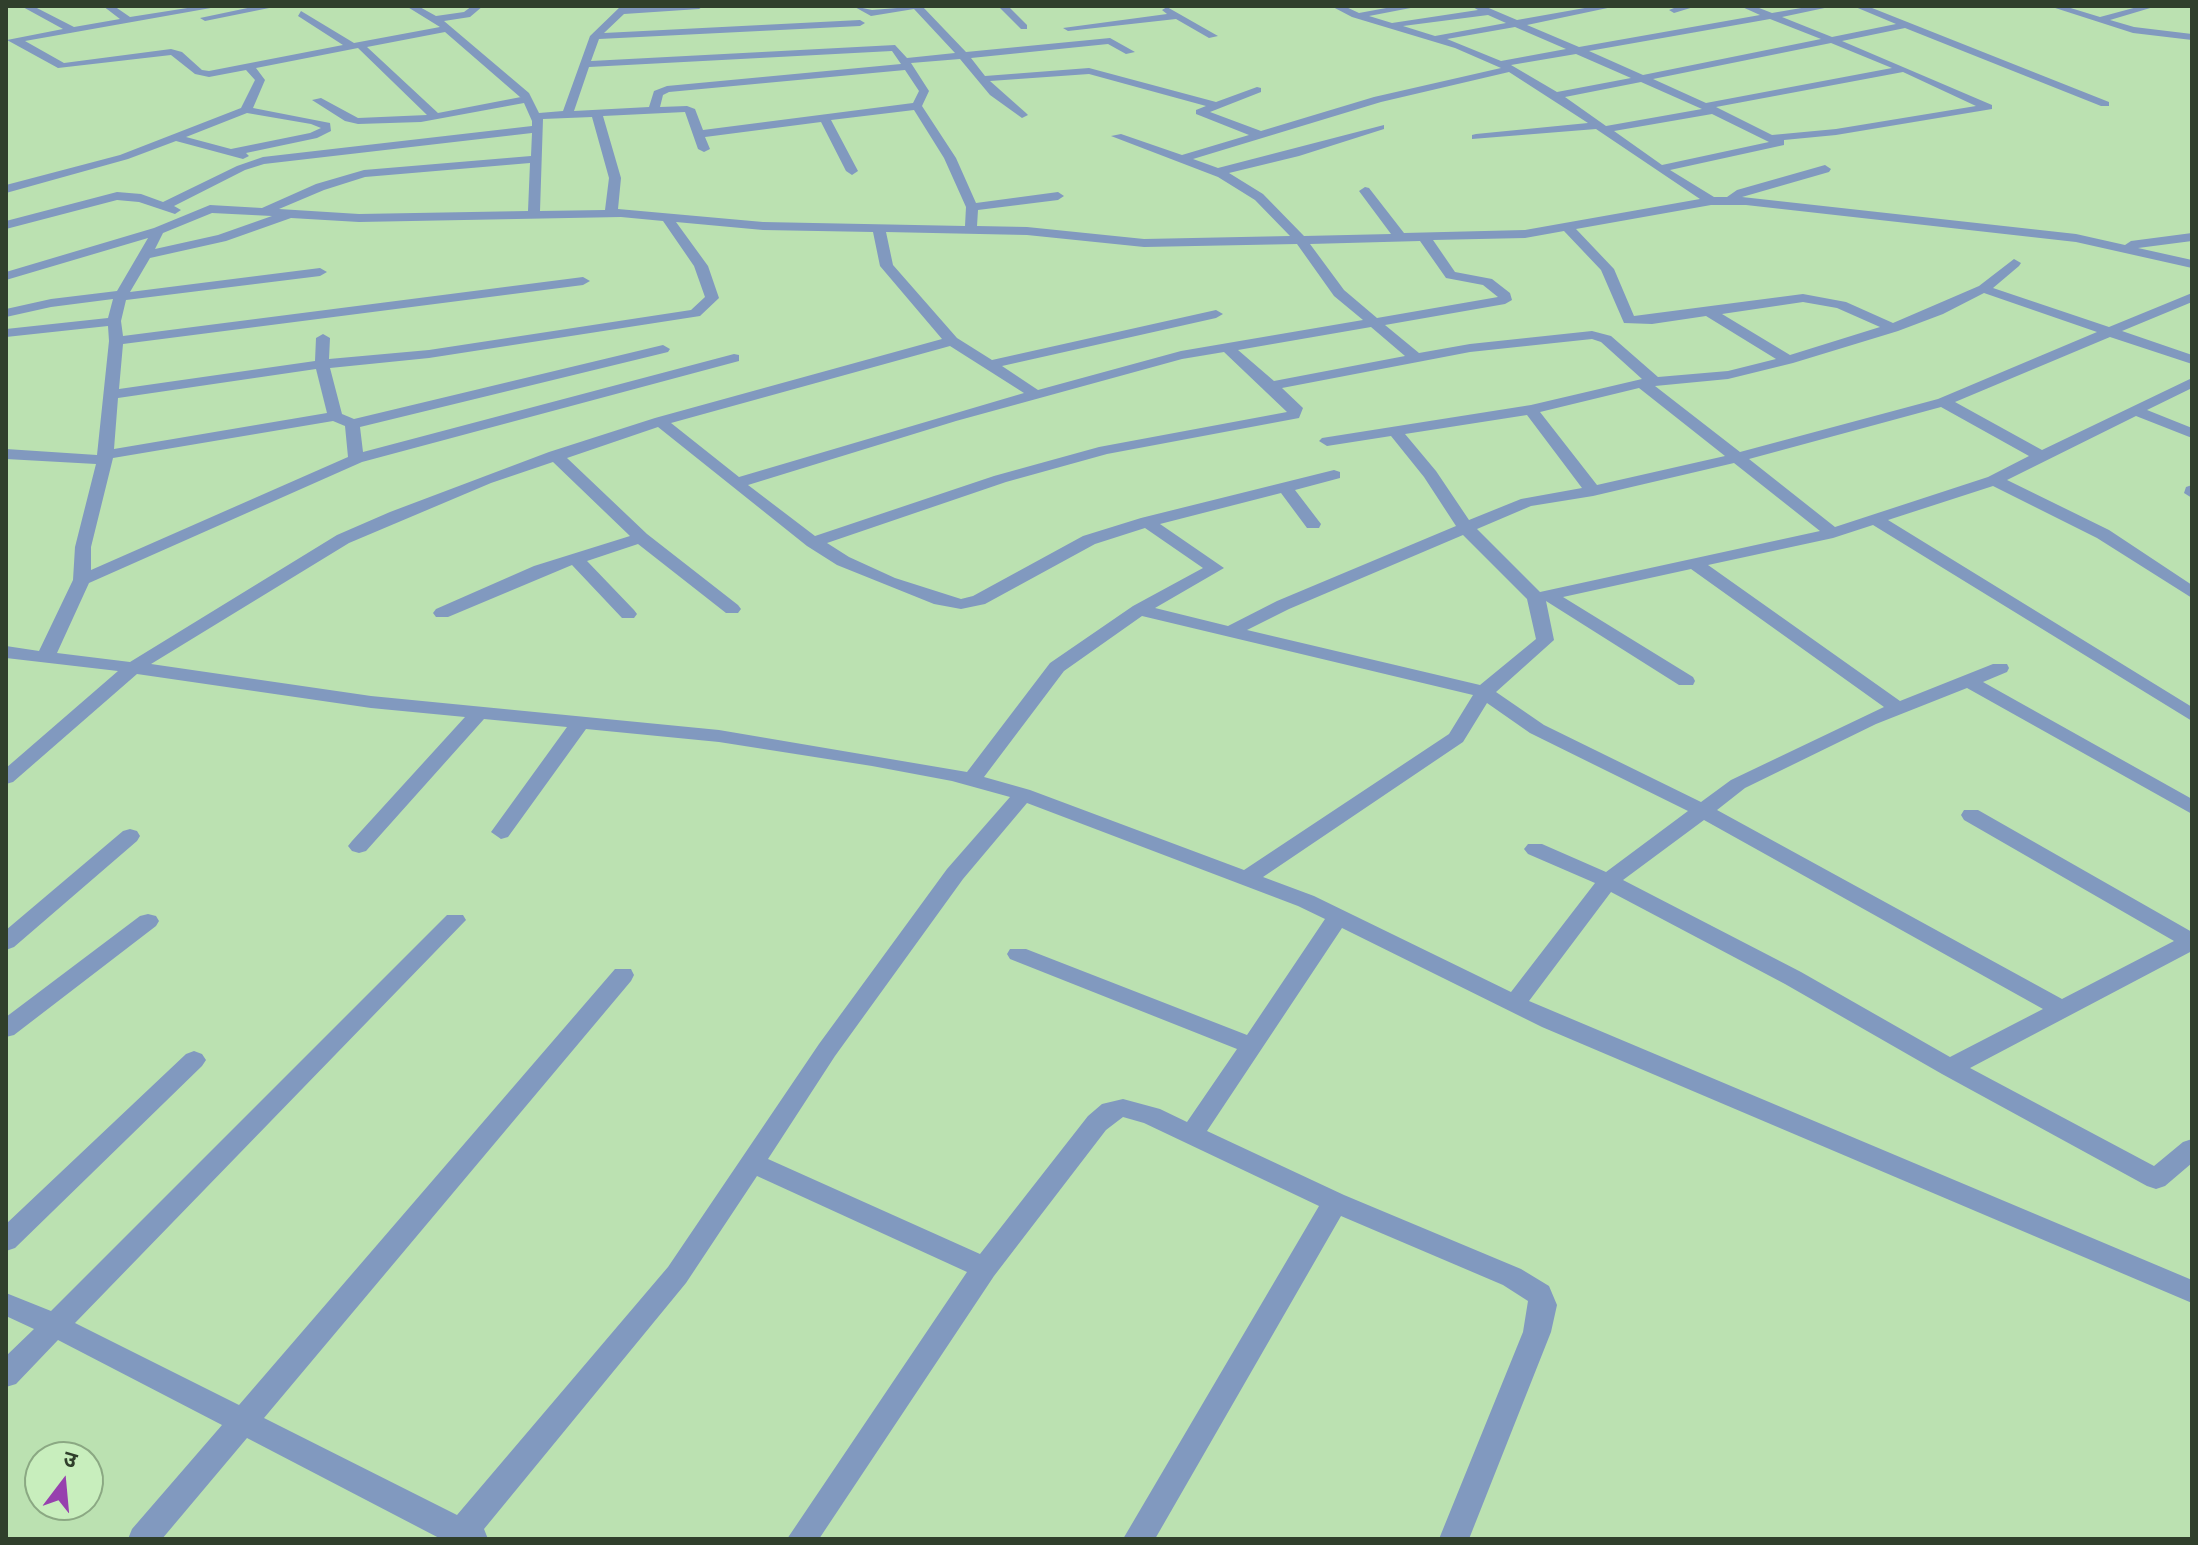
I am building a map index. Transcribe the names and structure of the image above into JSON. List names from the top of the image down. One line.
{"north":"top"}
